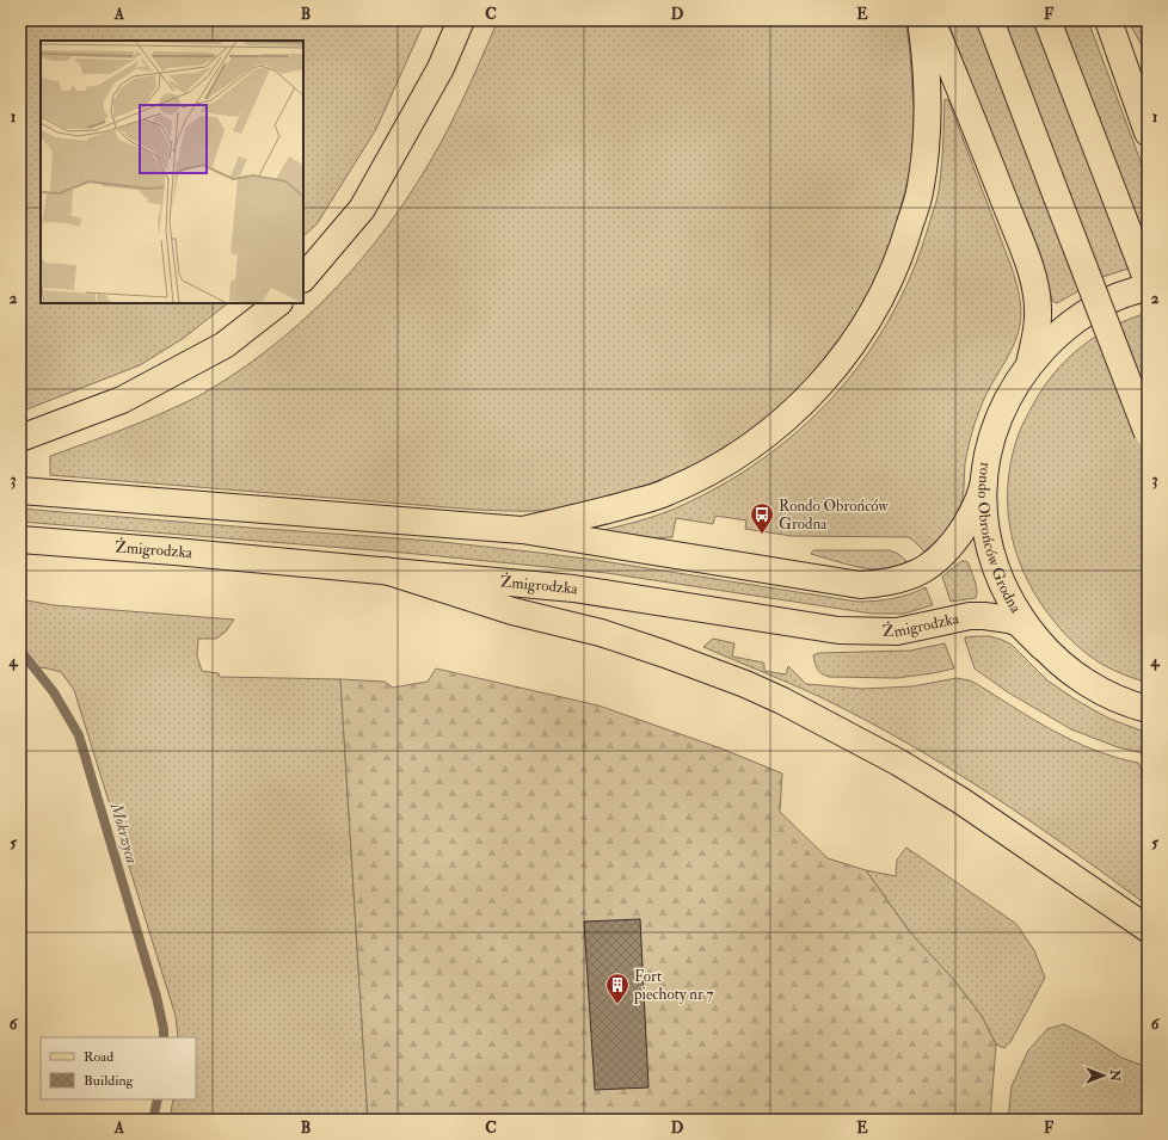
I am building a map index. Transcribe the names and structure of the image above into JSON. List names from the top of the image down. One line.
{"streets":{"main road":["rondo Obrońców Grodna","Żmigrodzka"]},"crossings":[["rondo Obrońców Grodna","Żmigrodzka"]],"water":["Mokrzyca"],"places":{"bus stop":["Rondo Obrońców Grodna"],"building":["Fort piechoty nr 7"]},"legend":["Road","Building"],"north":"right","grid":{"columns":["A","B","C","D","E","F"],"rows":["1","2","3","4","5","6"]}}
